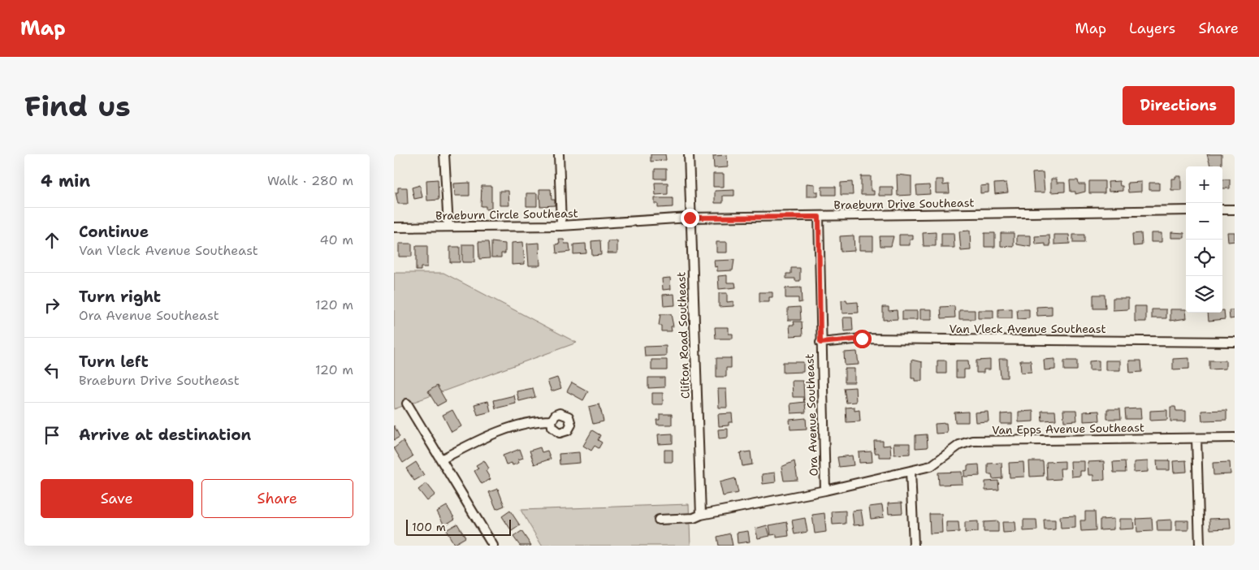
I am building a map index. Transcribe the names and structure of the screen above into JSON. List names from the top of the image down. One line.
{"streets":{"street":["Braeburn Drive Southeast","Braeburn Circle Southeast","Van Vleck Avenue Southeast","Clifton Road Southeast","Ora Avenue Southeast","Van Epps Avenue Southeast"]},"crossings":[["Braeburn Drive Southeast","Braeburn Circle Southeast"],["Braeburn Drive Southeast","Clifton Road Southeast"],["Braeburn Drive Southeast","Ora Avenue Southeast"],["Van Vleck Avenue Southeast","Ora Avenue Southeast"],["Clifton Road Southeast","Van Epps Avenue Southeast"],["Ora Avenue Southeast","Van Epps Avenue Southeast"]],"scale_bar":"100 m","page":{"header":"Map","nav":["Map","Layers","Share"],"buttons":["Directions",["Save","Share"]],"title":"Find us","heading":["4 min","Walk · 280 m"],"map_buttons":["+","−"],"list":[["Continue","Van Vleck Avenue Southeast","40 m"],["Turn right","Ora Avenue Southeast","120 m"],["Turn left","Braeburn Drive Southeast","120 m"],"Arrive at destination"],"scale":"100 m"}}
